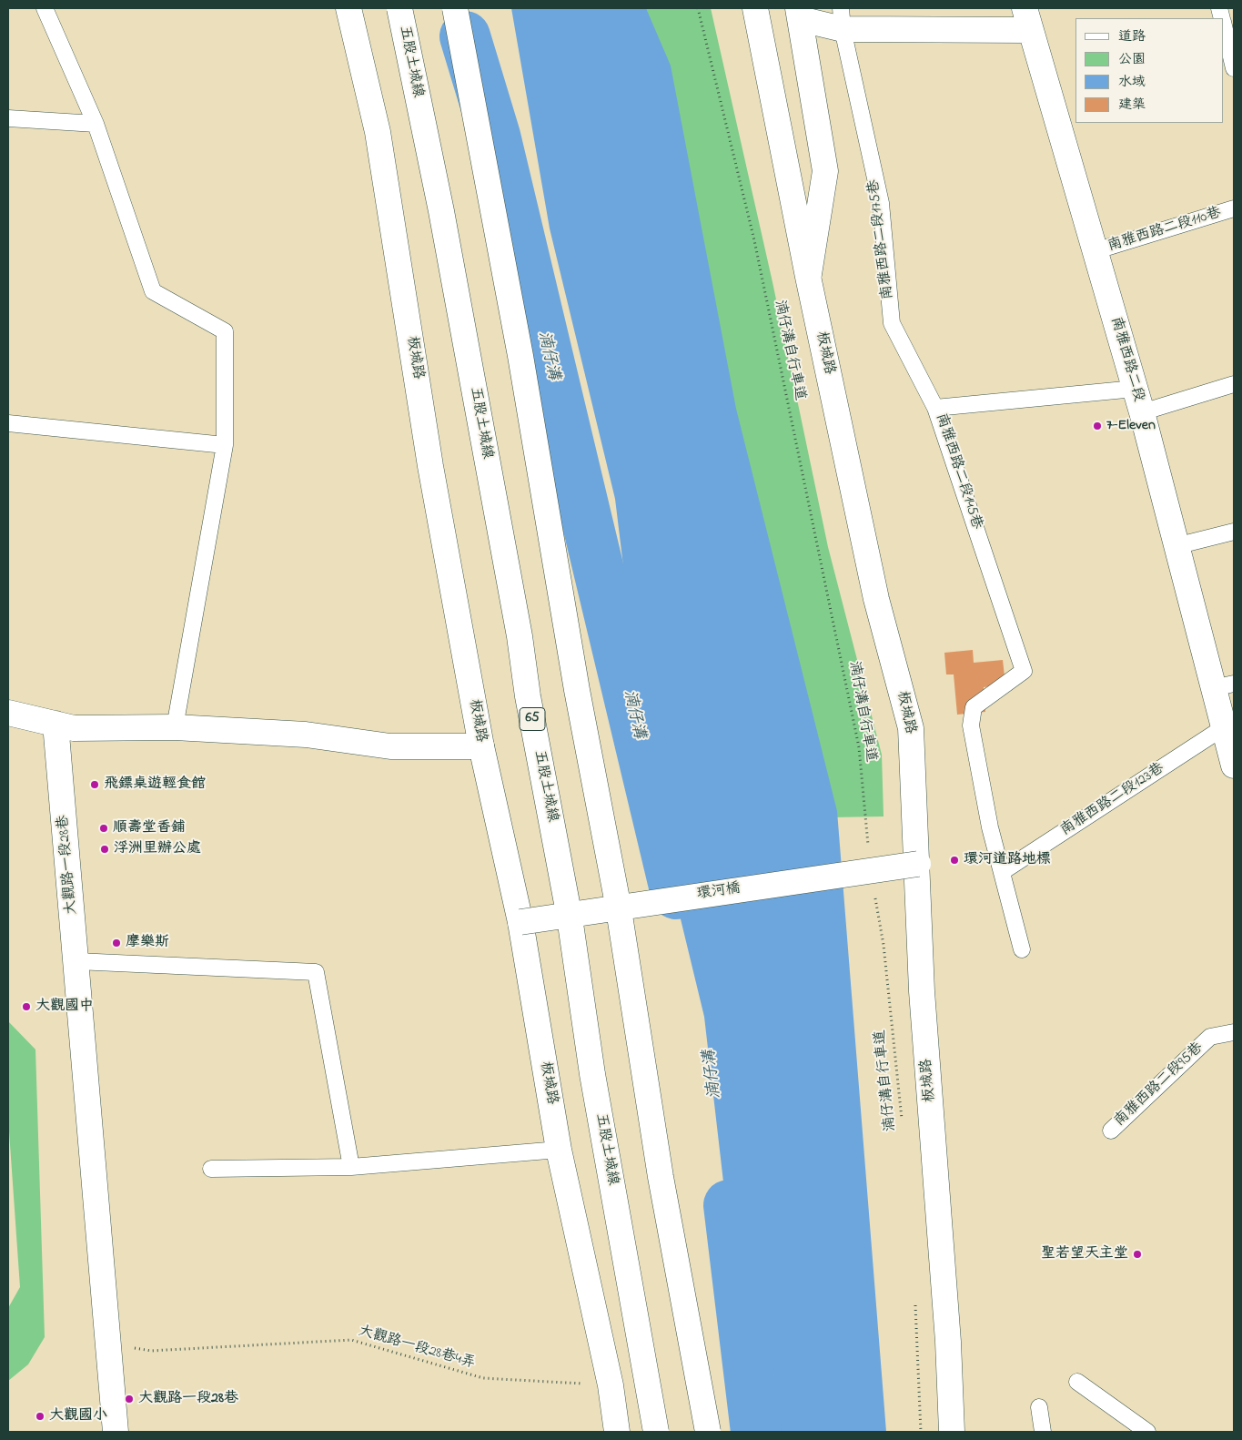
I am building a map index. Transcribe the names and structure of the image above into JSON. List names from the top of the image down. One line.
{"streets":{"main road":["五股土城線","板城路","南雅西路二段","65","大觀路一段28巷","環河橋"],"lane":["南雅西路二段110巷","南雅西路二段175巷","南雅西路二段145巷","南雅西路二段123巷","南雅西路二段95巷"],"path":["湳仔溝自行車道","大觀路一段28巷4弄"]},"crossings":[["南雅西路二段110巷","南雅西路二段"],["南雅西路二段175巷","南雅西路二段145巷"],["湳仔溝自行車道","環河橋"],["板城路","環河橋"],["板城路","大觀路一段28巷4弄"],["南雅西路二段","南雅西路二段145巷"],["南雅西路二段","南雅西路二段123巷"],["南雅西路二段145巷","南雅西路二段123巷"],["大觀路一段28巷","大觀路一段28巷4弄"]],"water":["湳仔溝"],"places":["7-Eleven","飛鏢桌遊輕食館","順壽堂香鋪","浮洲里辦公處","環河道路地標","摩樂斯","大觀國中","聖若望天主堂","大觀路一段28巷","大觀國小"],"legend":["道路","公園","水域","建築"]}
